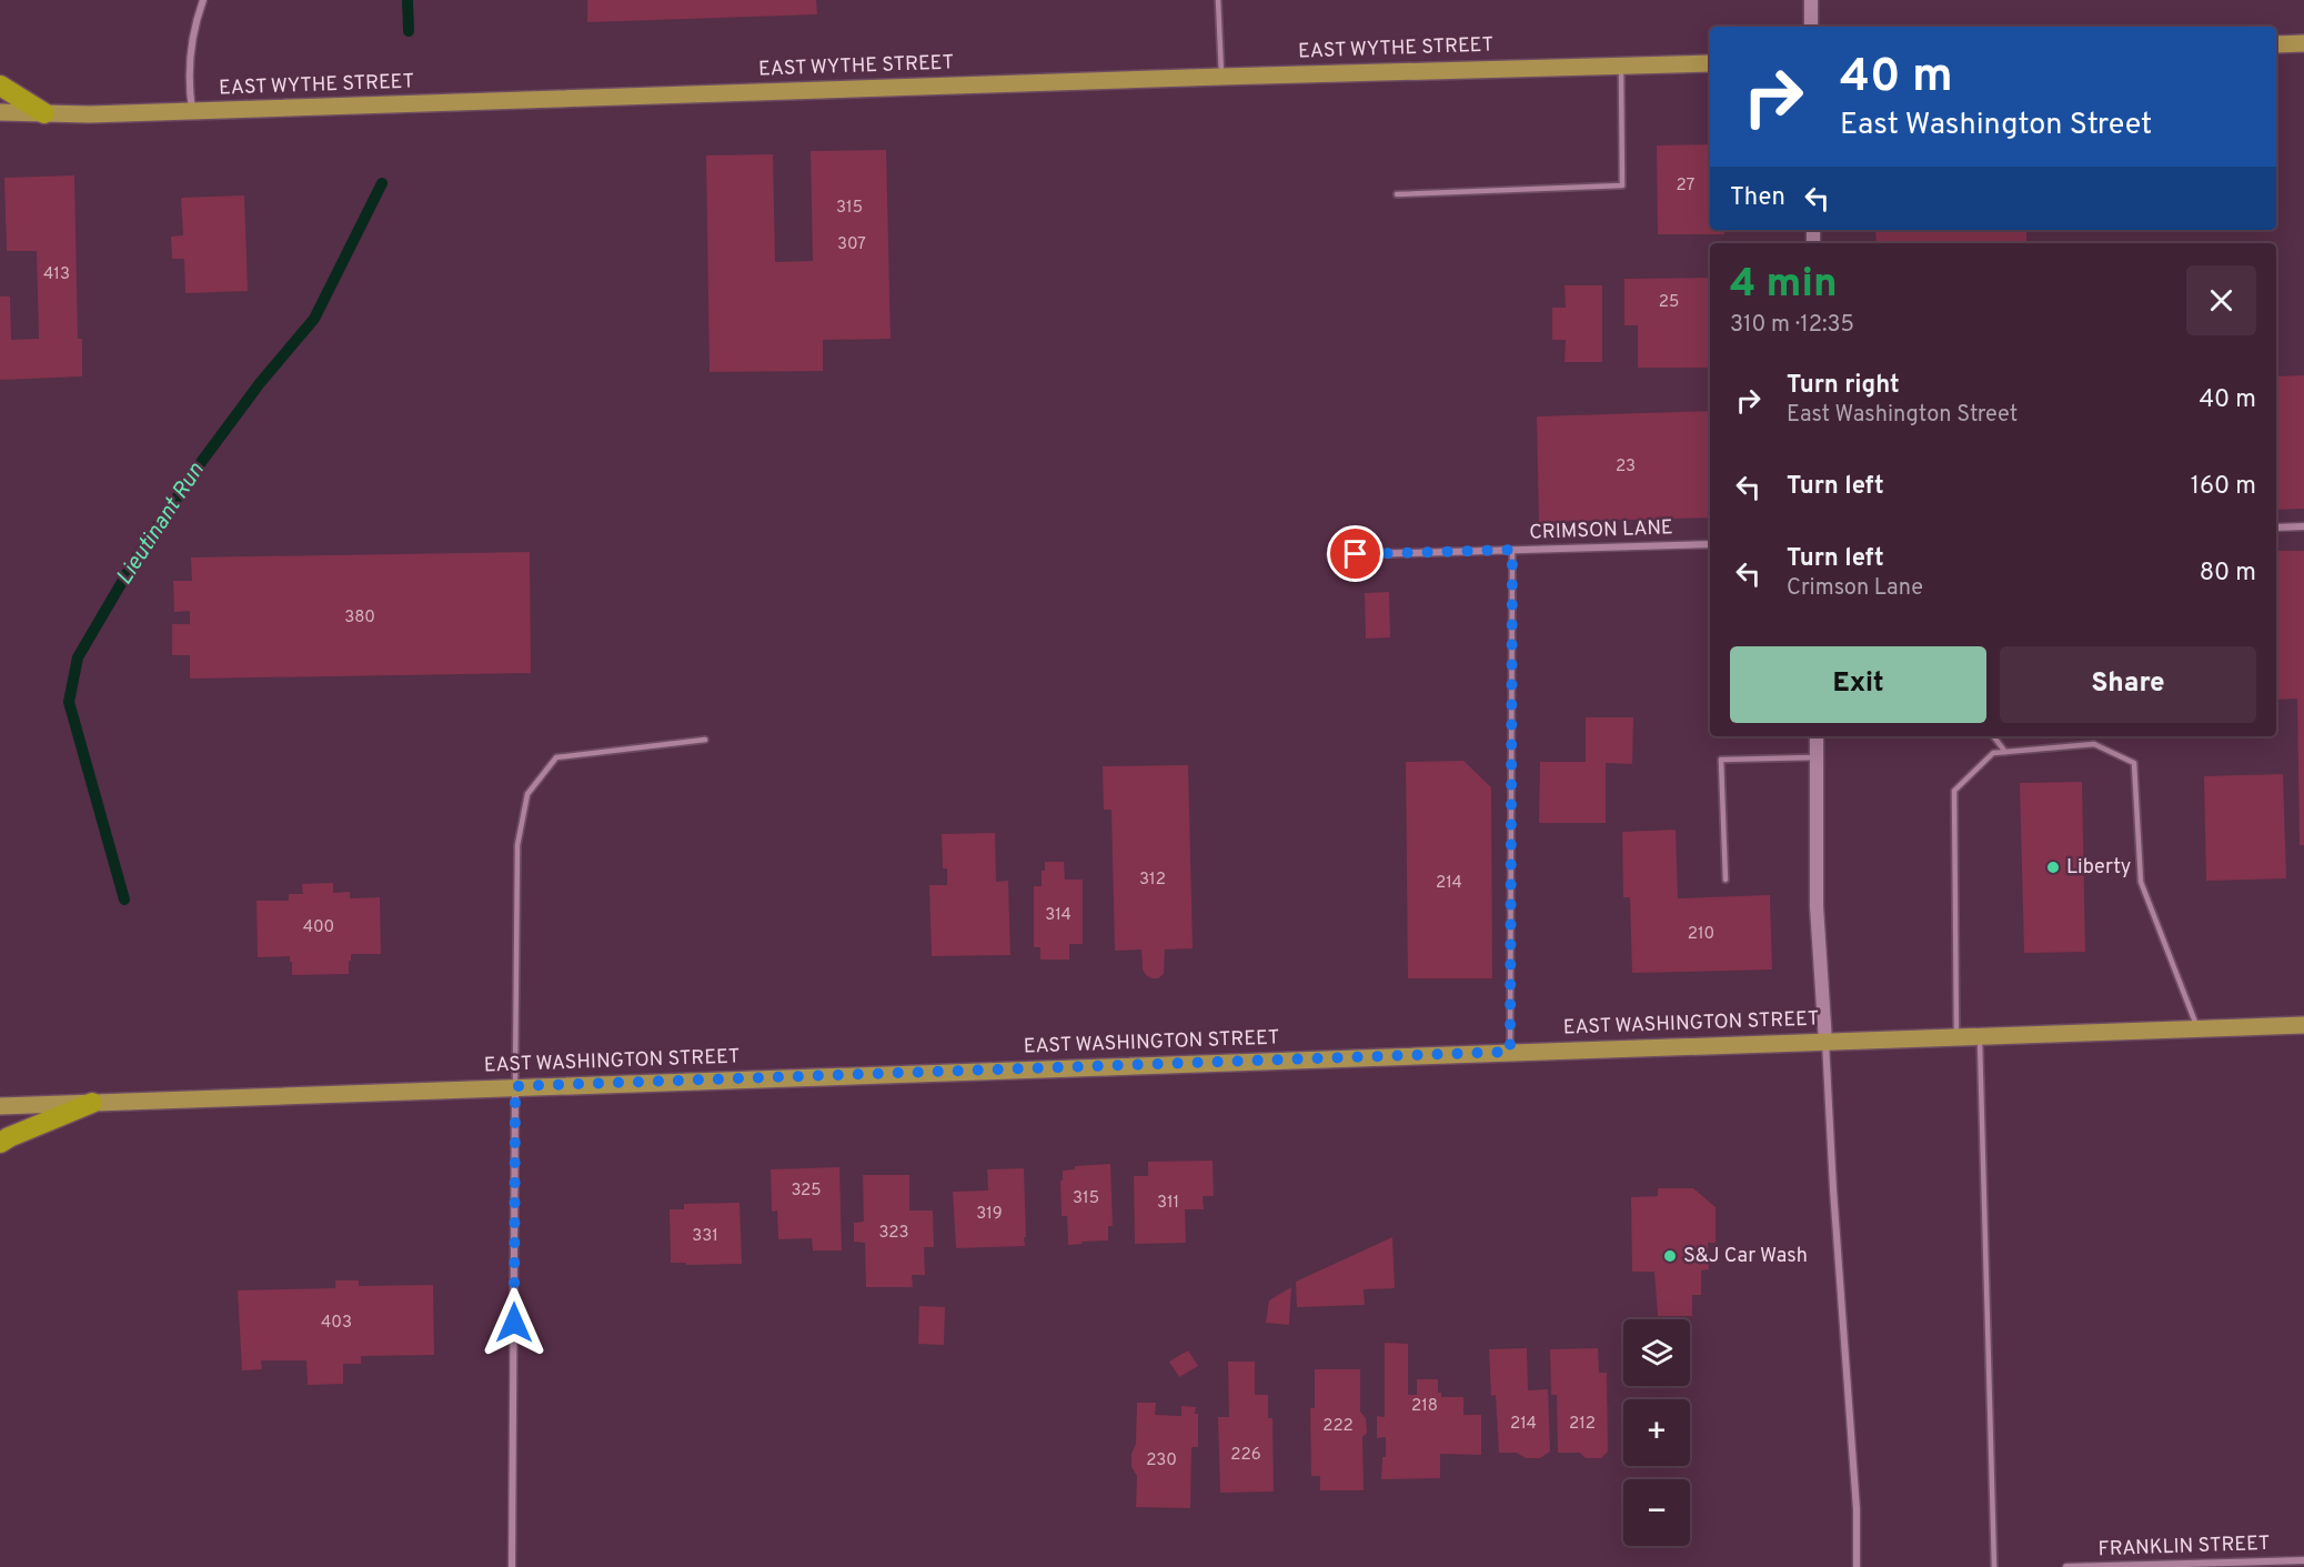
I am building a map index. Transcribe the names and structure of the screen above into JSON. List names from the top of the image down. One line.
{"streets":{"main road":["EAST WYTHE STREET","EAST WASHINGTON STREET"],"street":["CRIMSON LANE","FRANKLIN STREET"]},"water":["Lieutinant Run"],"places":["Liberty","S&J Car Wash"],"house_numbers":["27","315","307","413","25","23","380","312","214","314","400","210","325","315","311","319","323","331","403","218","214","212","222","226","230"],"page":{"turn":["40 m","East Washington Street"],"then":"Then","heading":["4 min","310 m · 12:35"],"list":[{"name":"Turn right","note":"East Washington Street","value":"40 m"},{"name":"Turn left","value":"160 m"},{"name":"Turn left","note":"Crimson Lane","value":"80 m"}],"buttons":["Exit","Share"],"map_buttons":["+","−"]}}
